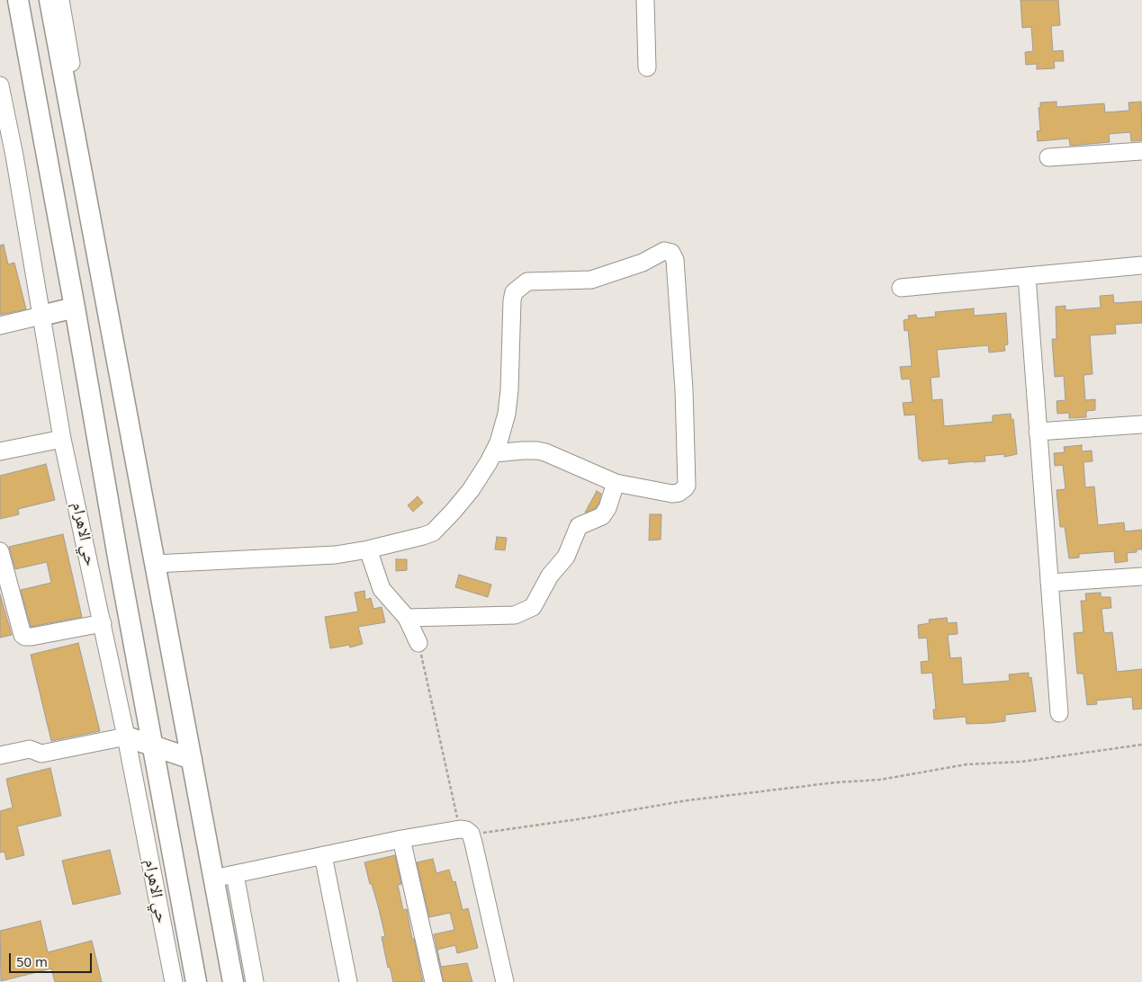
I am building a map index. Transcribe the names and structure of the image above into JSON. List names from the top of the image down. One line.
{"streets":{"street":["حي الاهرام"]},"scale_bar":"50 m"}
